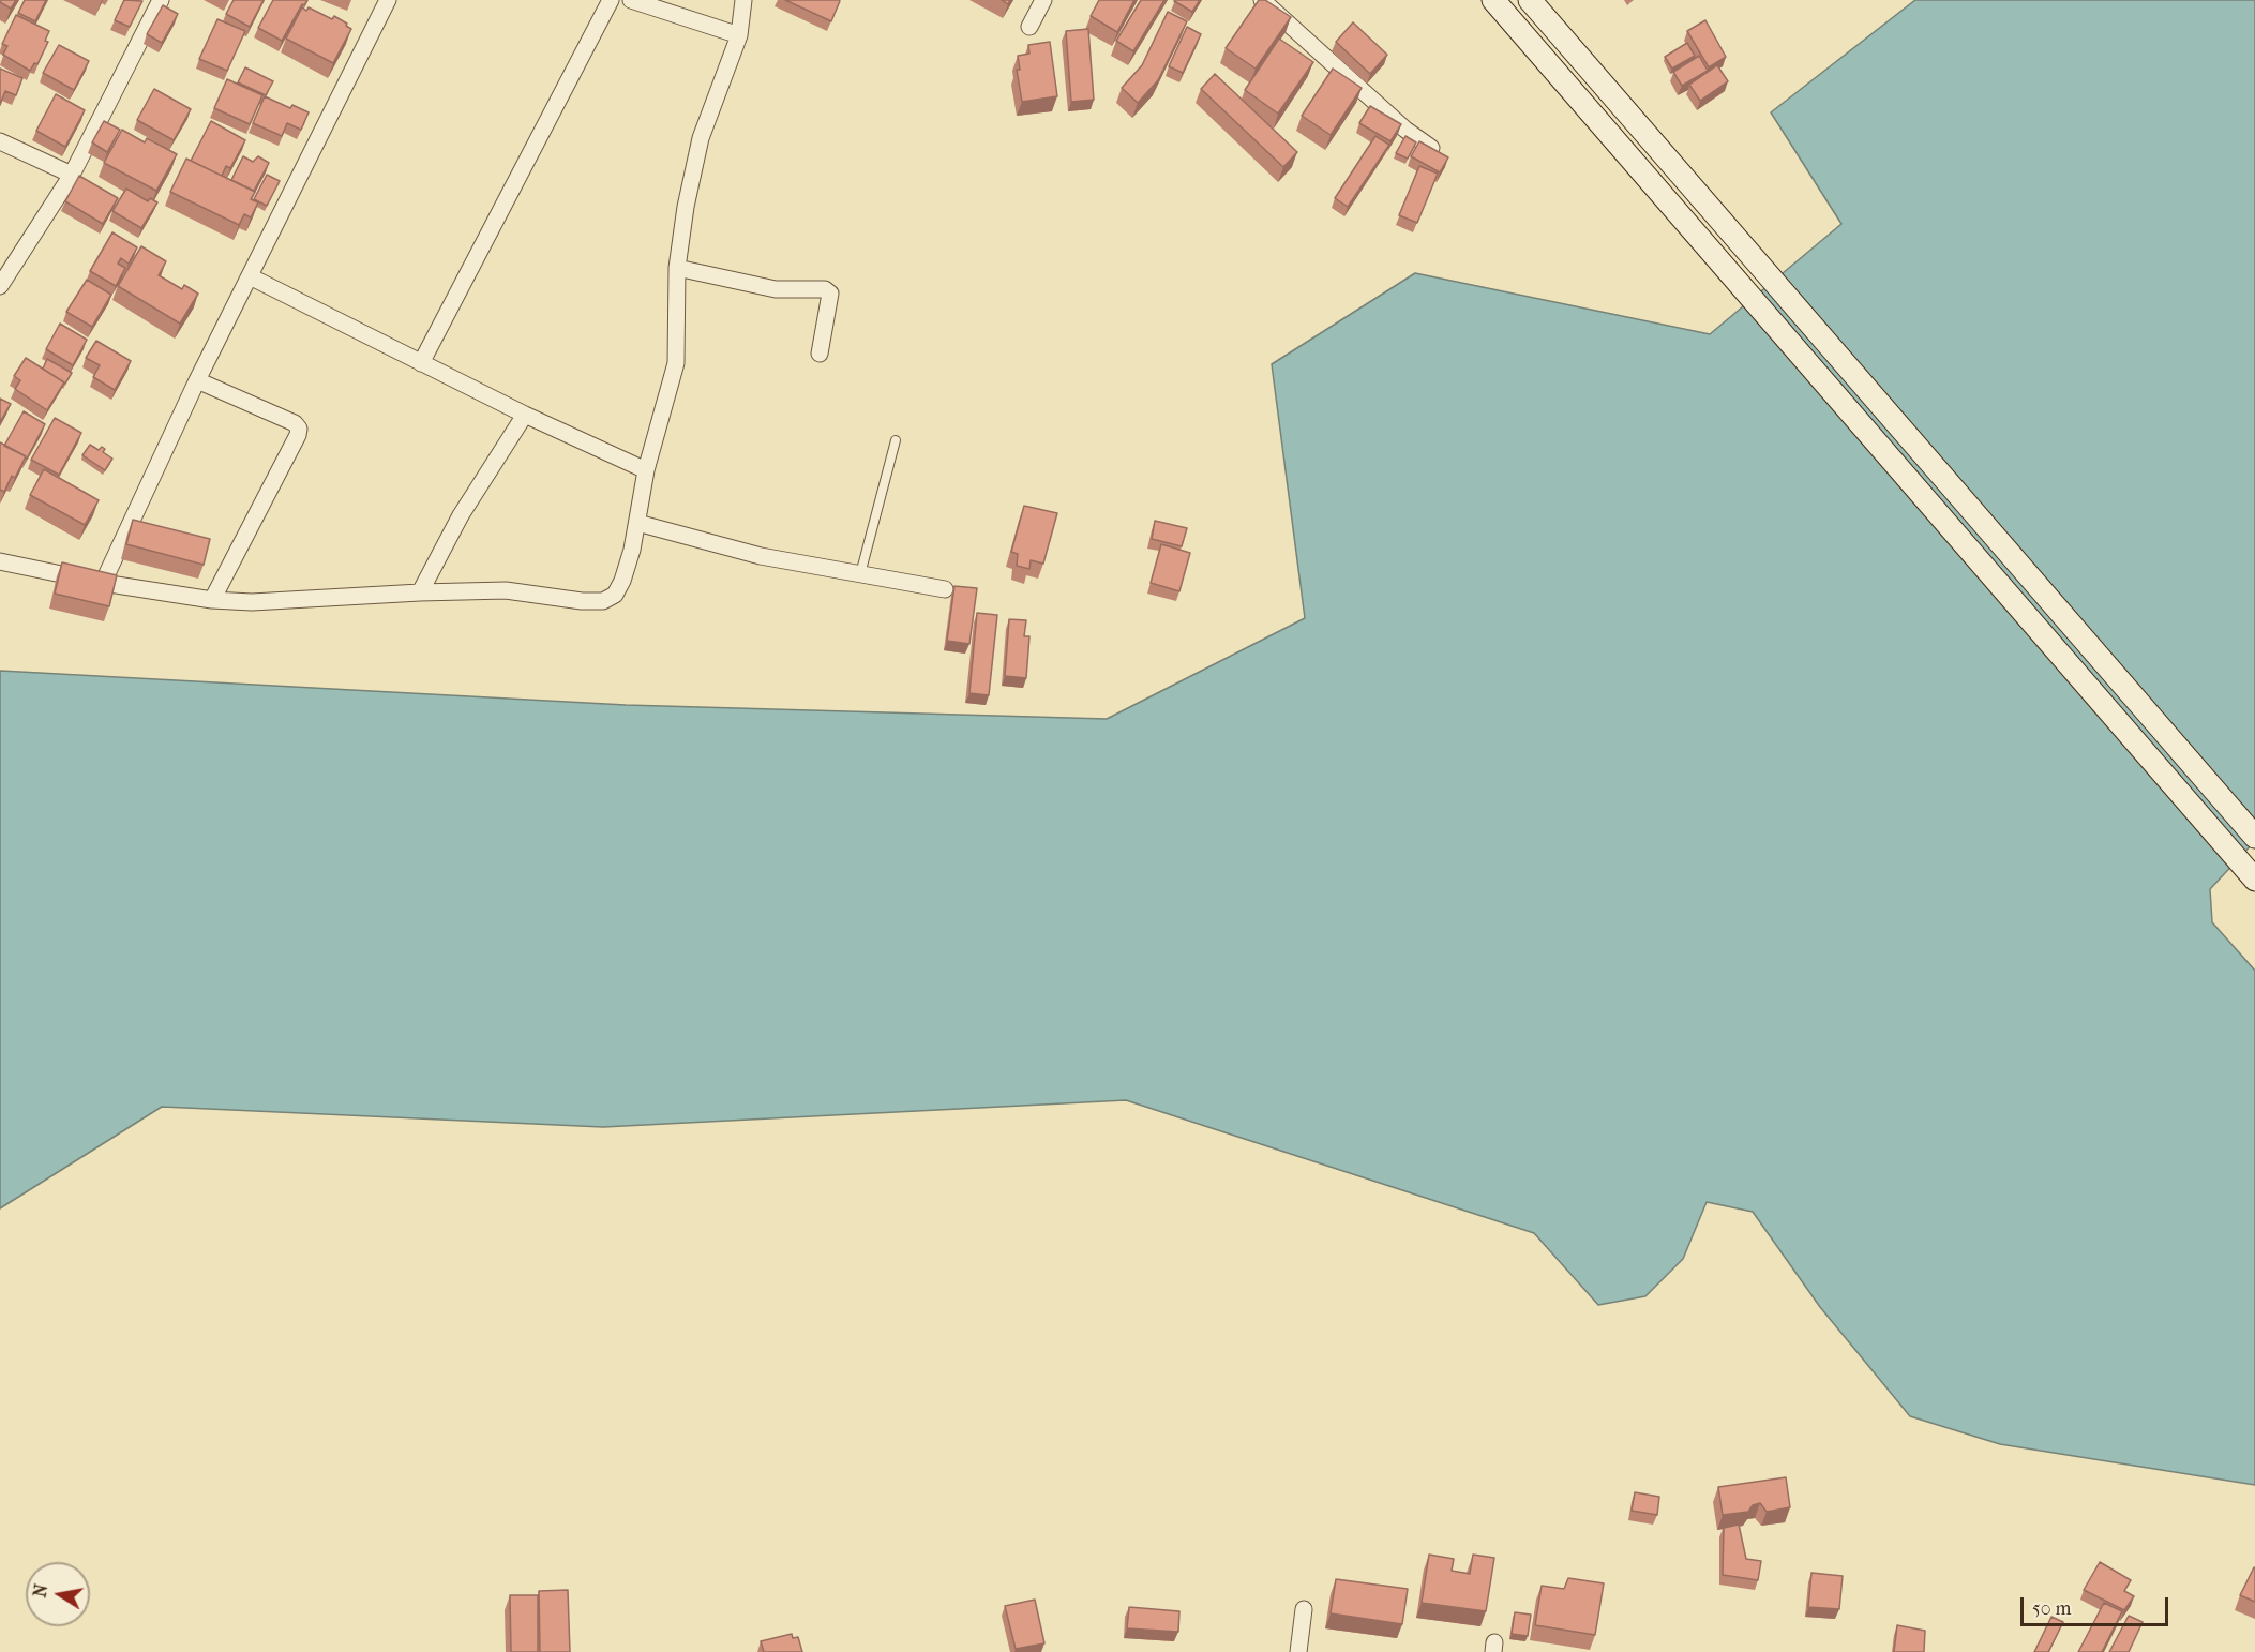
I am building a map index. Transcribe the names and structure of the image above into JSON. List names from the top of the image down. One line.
{"scale_bar":"50 m","north":"left"}
